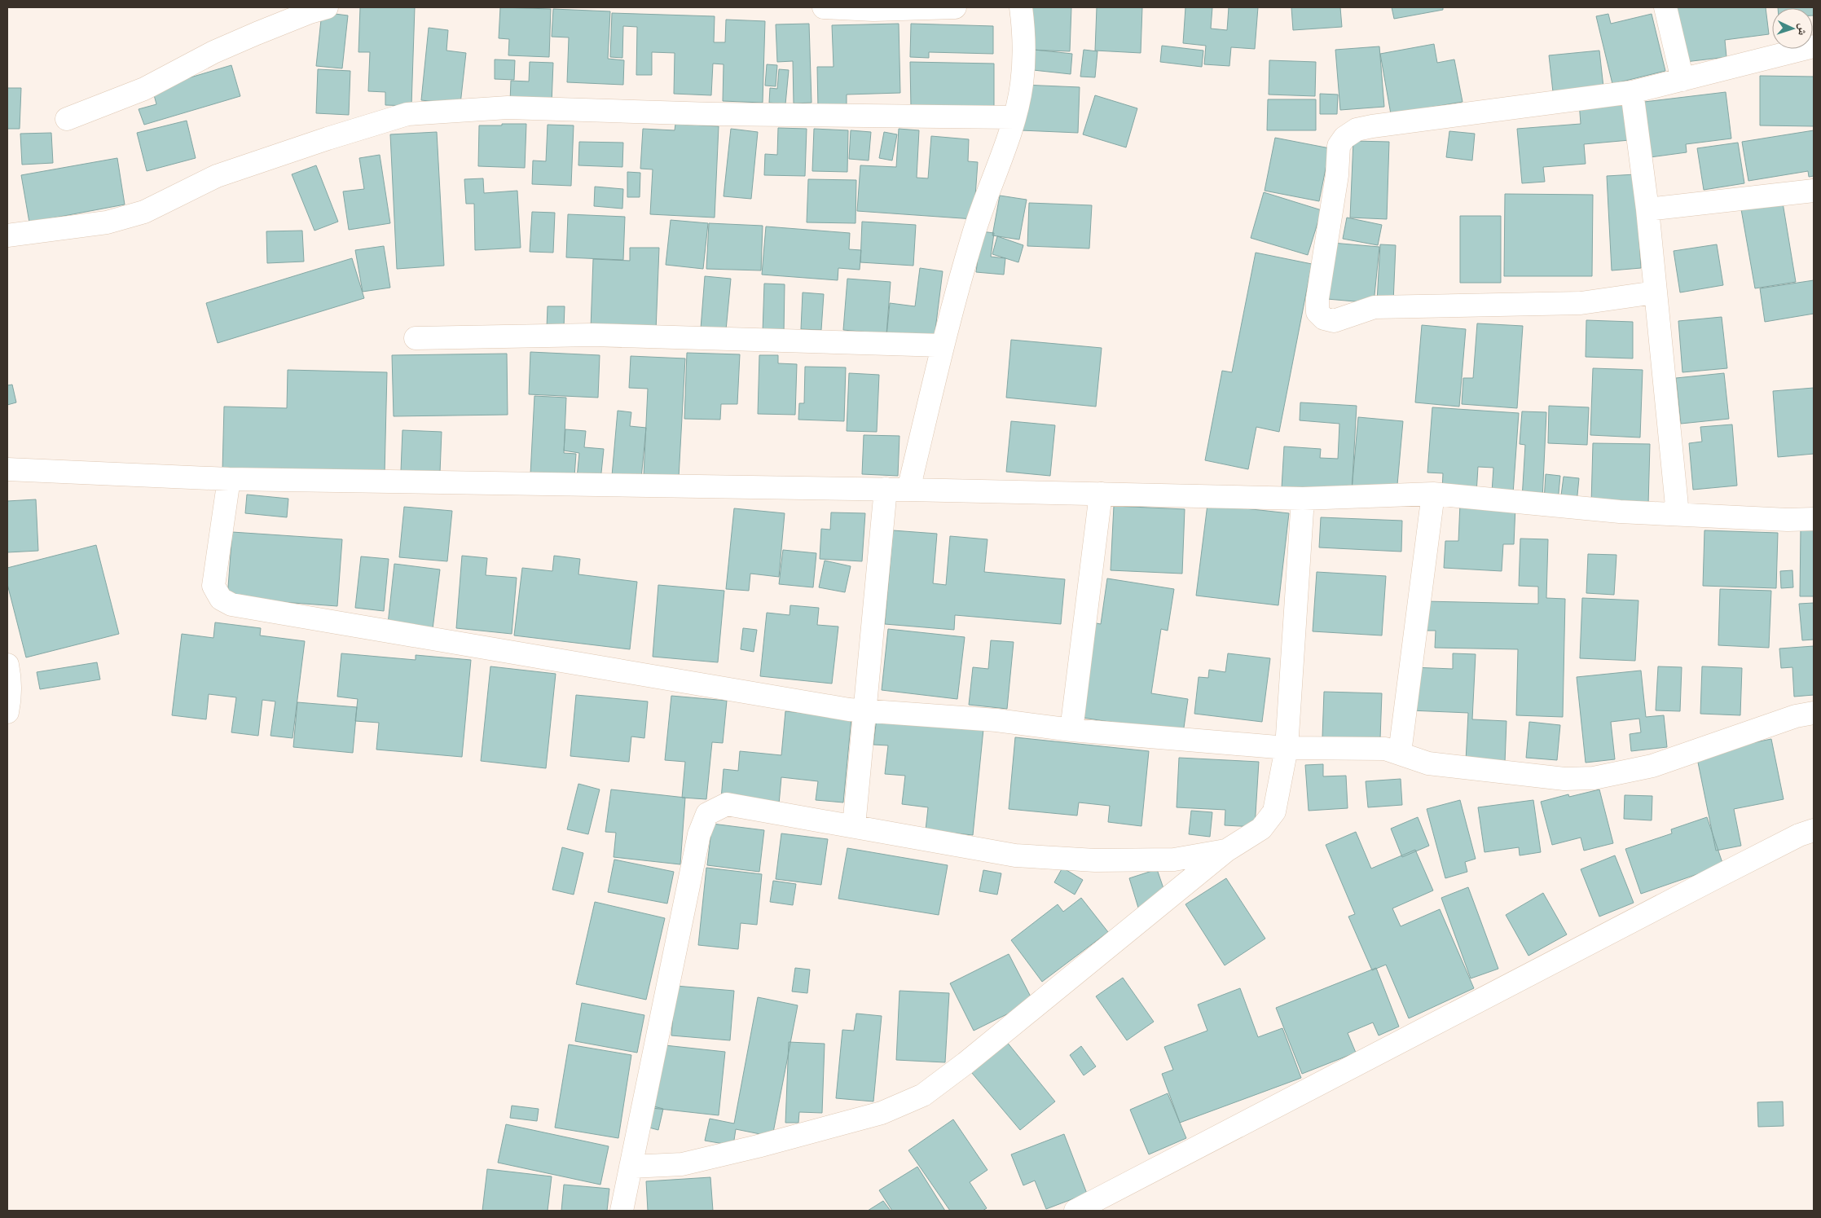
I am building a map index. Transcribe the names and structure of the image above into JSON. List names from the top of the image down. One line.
{"north":"right"}
